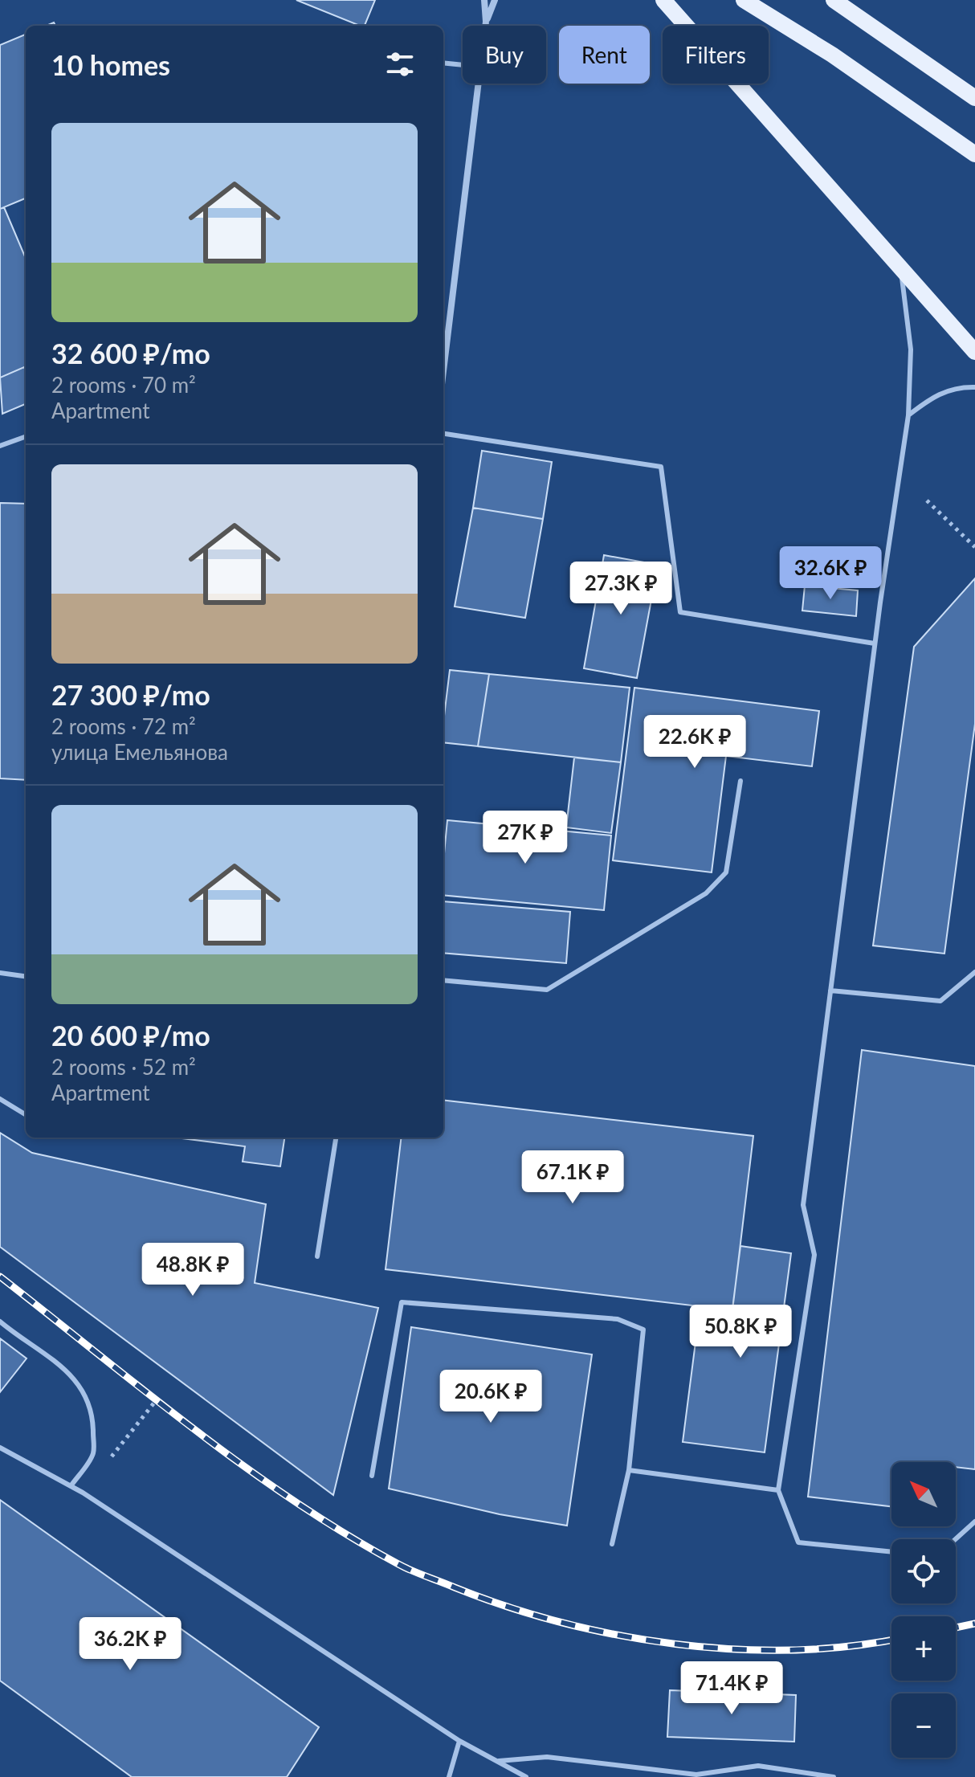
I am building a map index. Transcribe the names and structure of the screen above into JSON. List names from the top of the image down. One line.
{"north":"top left","page":{"chip":["Buy","Rent","Filters"],"heading":"10 homes","list":[{"name":"32 600 ₽/mo","note":"2 rooms · 70 m² · Apartment"},{"name":"27 300 ₽/mo","note":"2 rooms · 72 m² · улица Емельянова"},{"name":"20 600 ₽/mo","note":"2 rooms · 52 m² · Apartment"}],"price":["32.6K ₽","27.3K ₽","22.6K ₽","27K ₽","67.1K ₽","48.8K ₽","50.8K ₽","20.6K ₽","36.2K ₽","71.4K ₽"],"map_buttons":["+","−"]}}
